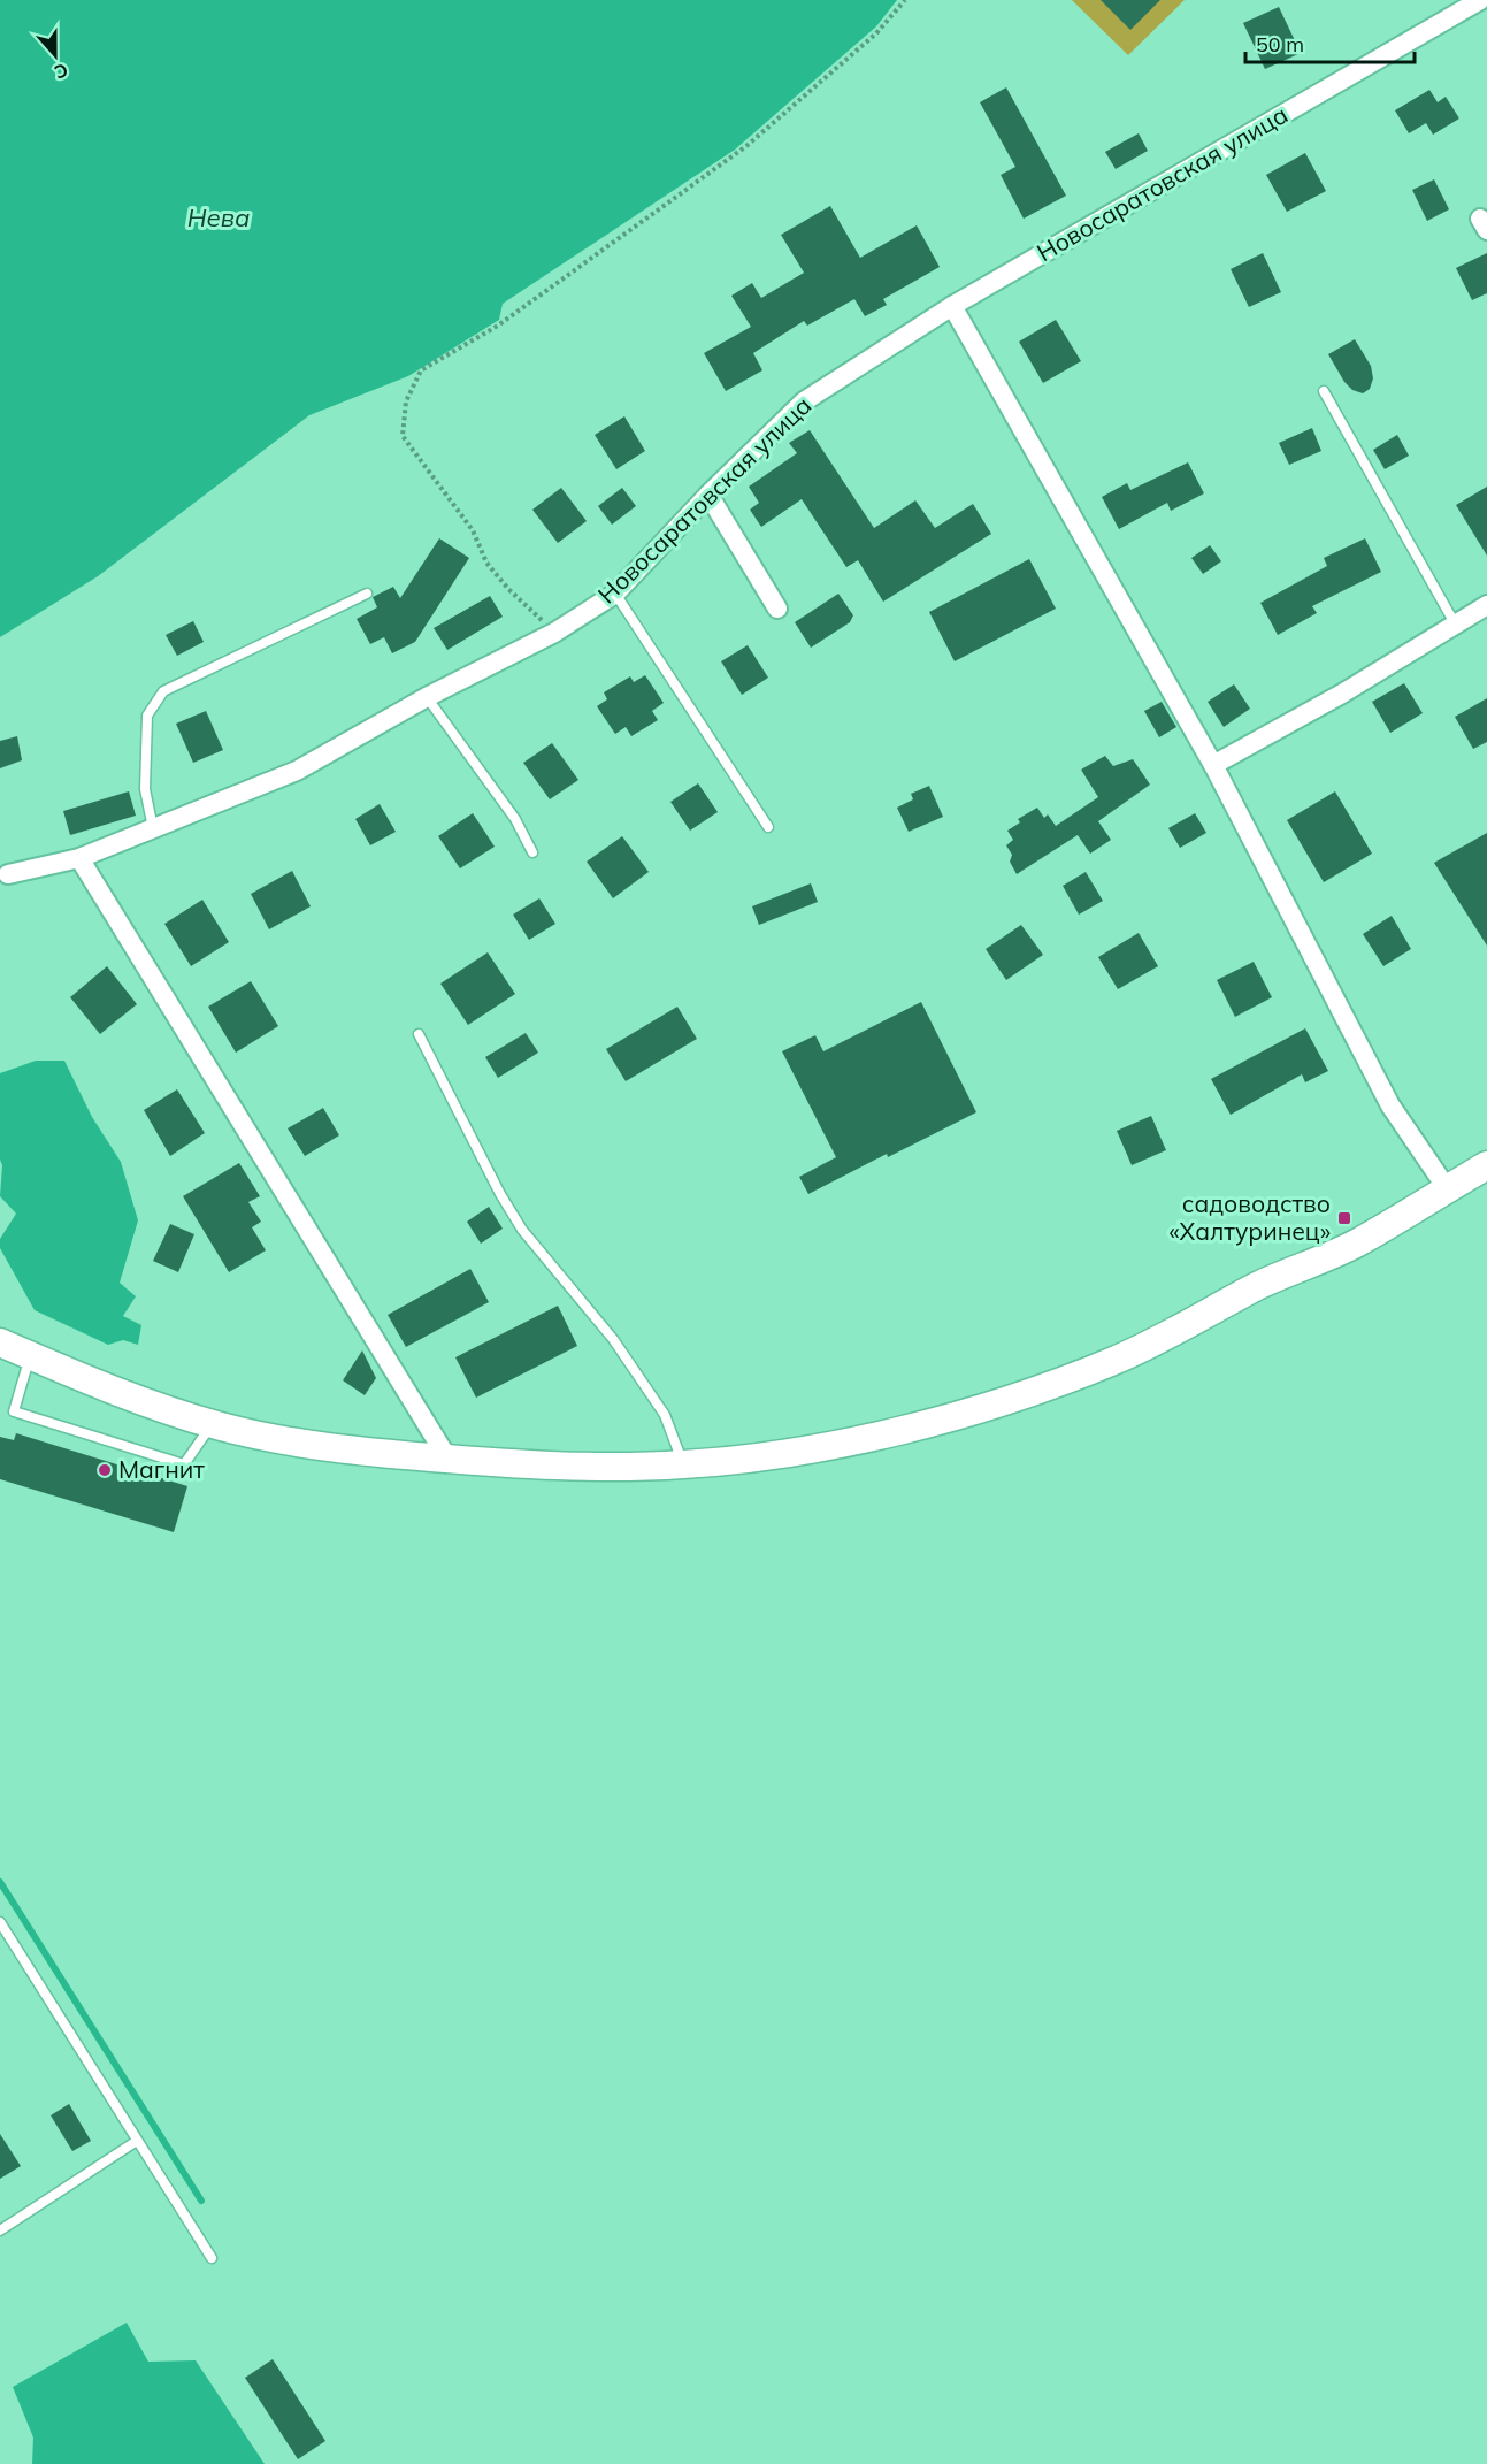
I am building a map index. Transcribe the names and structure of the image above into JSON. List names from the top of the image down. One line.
{"streets":{"street":["Новосаратовская улица"]},"water":["Нева"],"places":{"transit":["садоводство «Халтуринец»"],"other":["Магнит"]},"scale_bar":"50 m","north":"bottom"}
